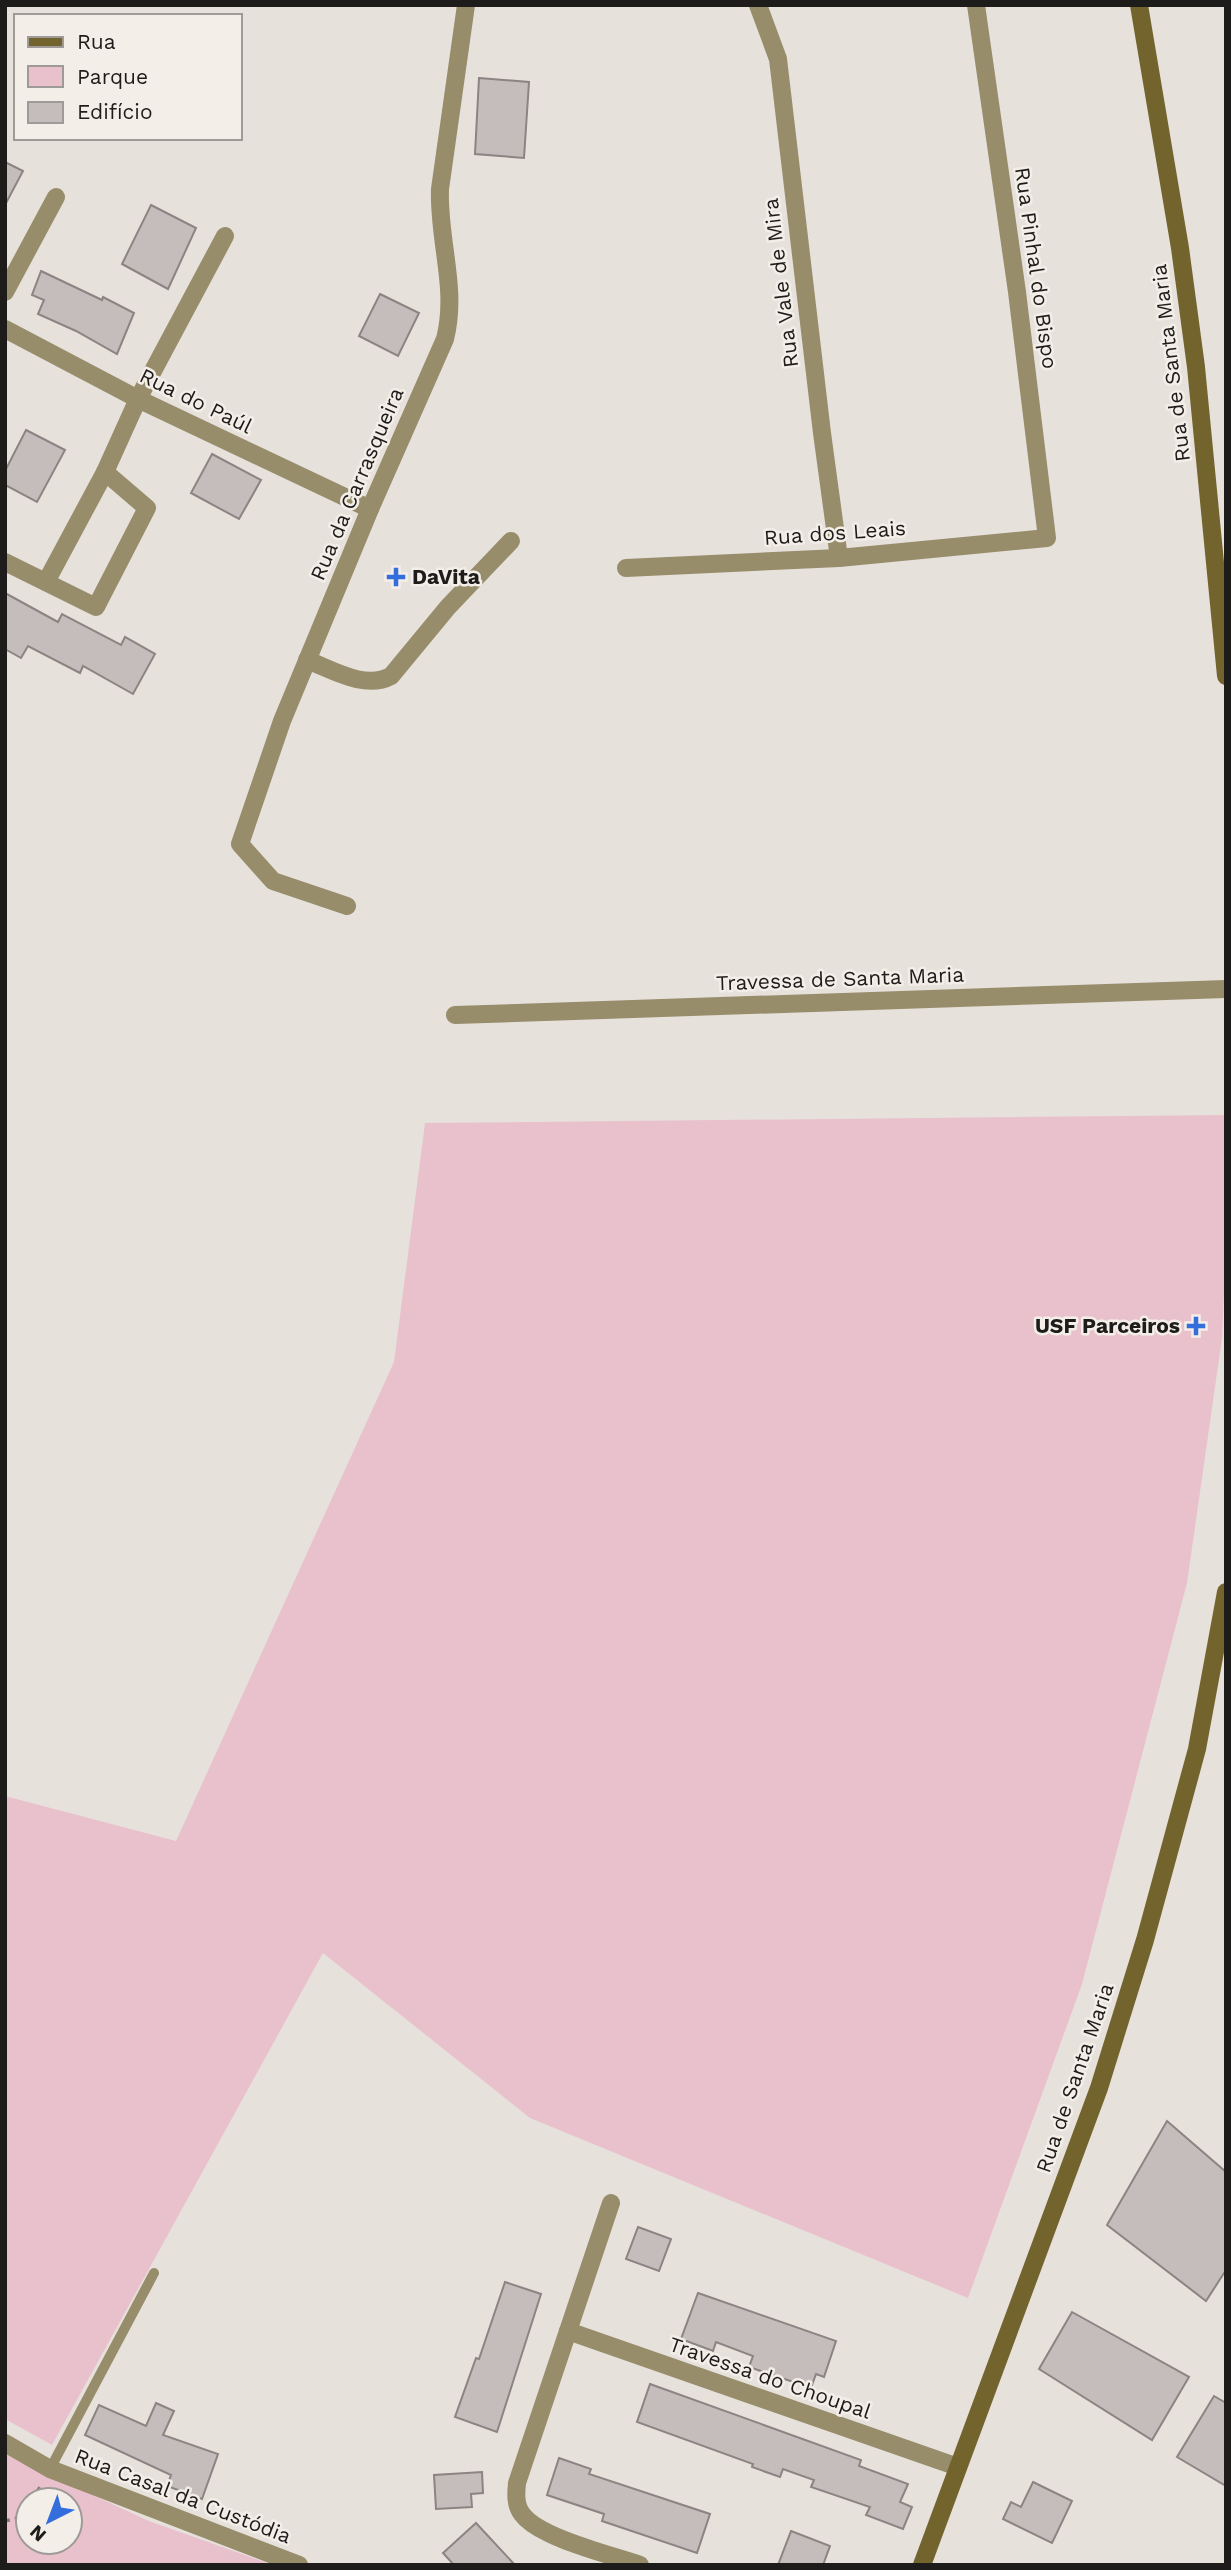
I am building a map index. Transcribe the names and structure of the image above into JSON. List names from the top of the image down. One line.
{"streets":{"street":["Rua Pinhal do Bispo","Rua Vale de Mira","Rua de Santa Maria","Rua do Paúl","Rua da Carrasqueira","Rua dos Leais","Travessa de Santa Maria","Travessa do Choupal","Rua Casal da Custódia"]},"crossings":[["Rua Pinhal do Bispo","Rua dos Leais"],["Rua Vale de Mira","Rua dos Leais"],["Rua de Santa Maria","Travessa do Choupal"],["Rua do Paúl","Rua da Carrasqueira"]],"places":{"health":["DaVita","USF Parceiros"]},"legend":["Rua","Parque","Edifício"],"north":"bottom left"}
